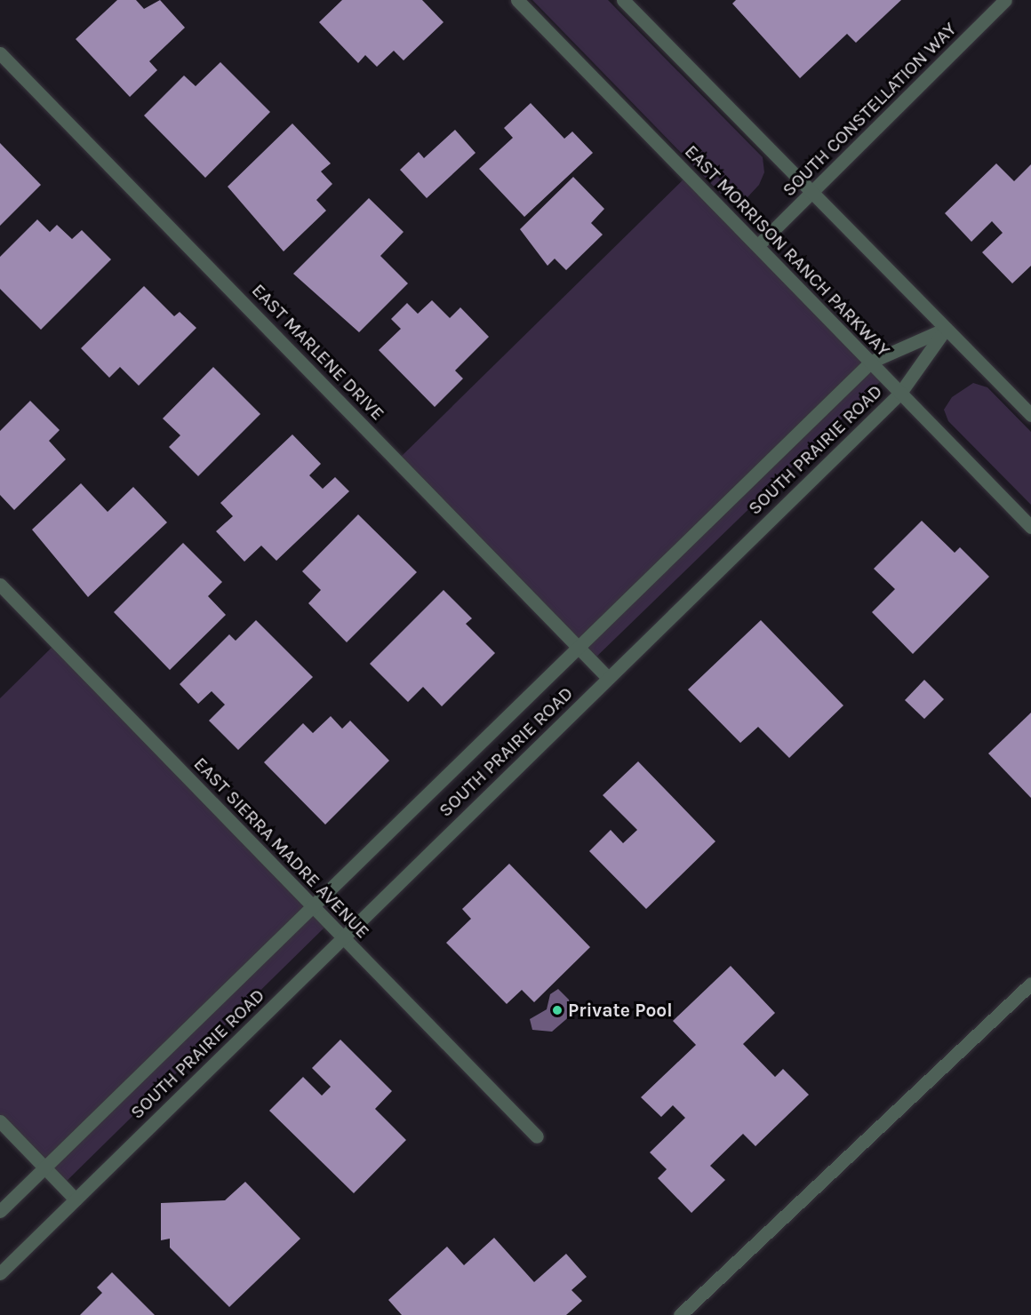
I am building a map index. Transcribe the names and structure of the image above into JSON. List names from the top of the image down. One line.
{"streets":{"street":["SOUTH CONSTELLATION WAY","EAST MORRISON RANCH PARKWAY","EAST MARLENE DRIVE","SOUTH PRAIRIE ROAD","EAST SIERRA MADRE AVENUE"]},"crossings":[["SOUTH CONSTELLATION WAY","EAST MORRISON RANCH PARKWAY"],["EAST MORRISON RANCH PARKWAY","SOUTH PRAIRIE ROAD"],["EAST MARLENE DRIVE","SOUTH PRAIRIE ROAD"],["SOUTH PRAIRIE ROAD","EAST SIERRA MADRE AVENUE"]],"places":["Private Pool"]}
